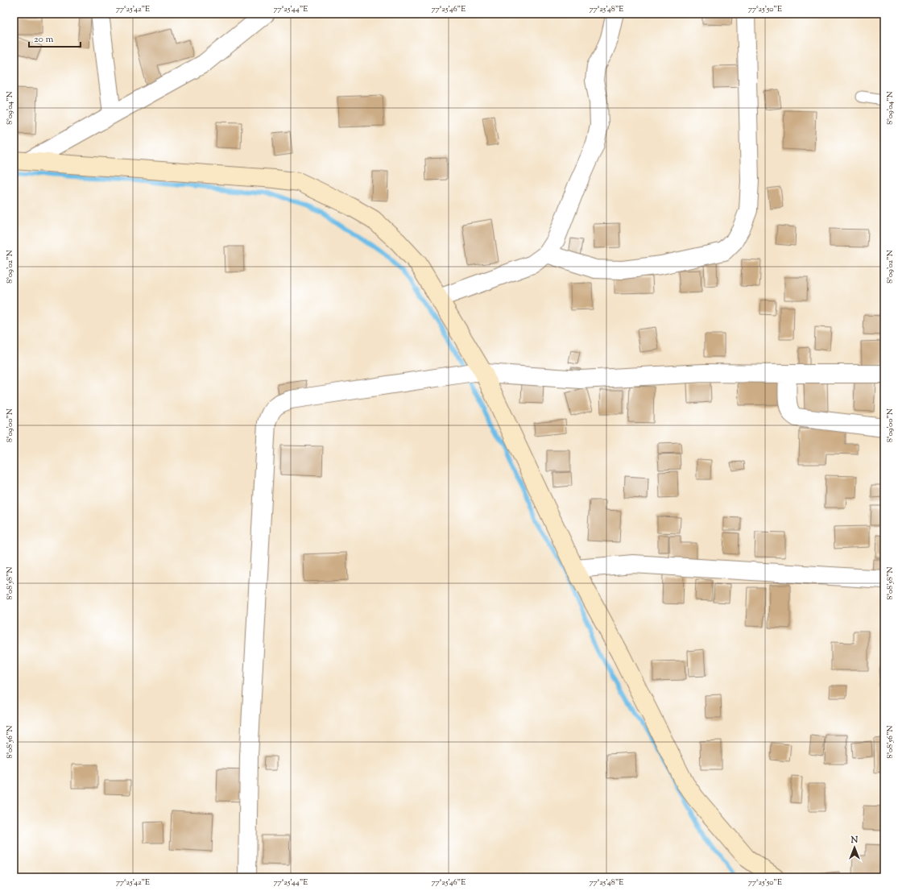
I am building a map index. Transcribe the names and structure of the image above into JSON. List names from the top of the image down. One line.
{"scale_bar":"20 m","north":"top","coordinates":["77°25'42\"E","77°25'44\"E","77°25'46\"E","77°25'48\"E","77°25'50\"E","8°09'04\"N","8°09'02\"N","8°09'00\"N","8°08'58\"N","8°08'56\"N"]}
